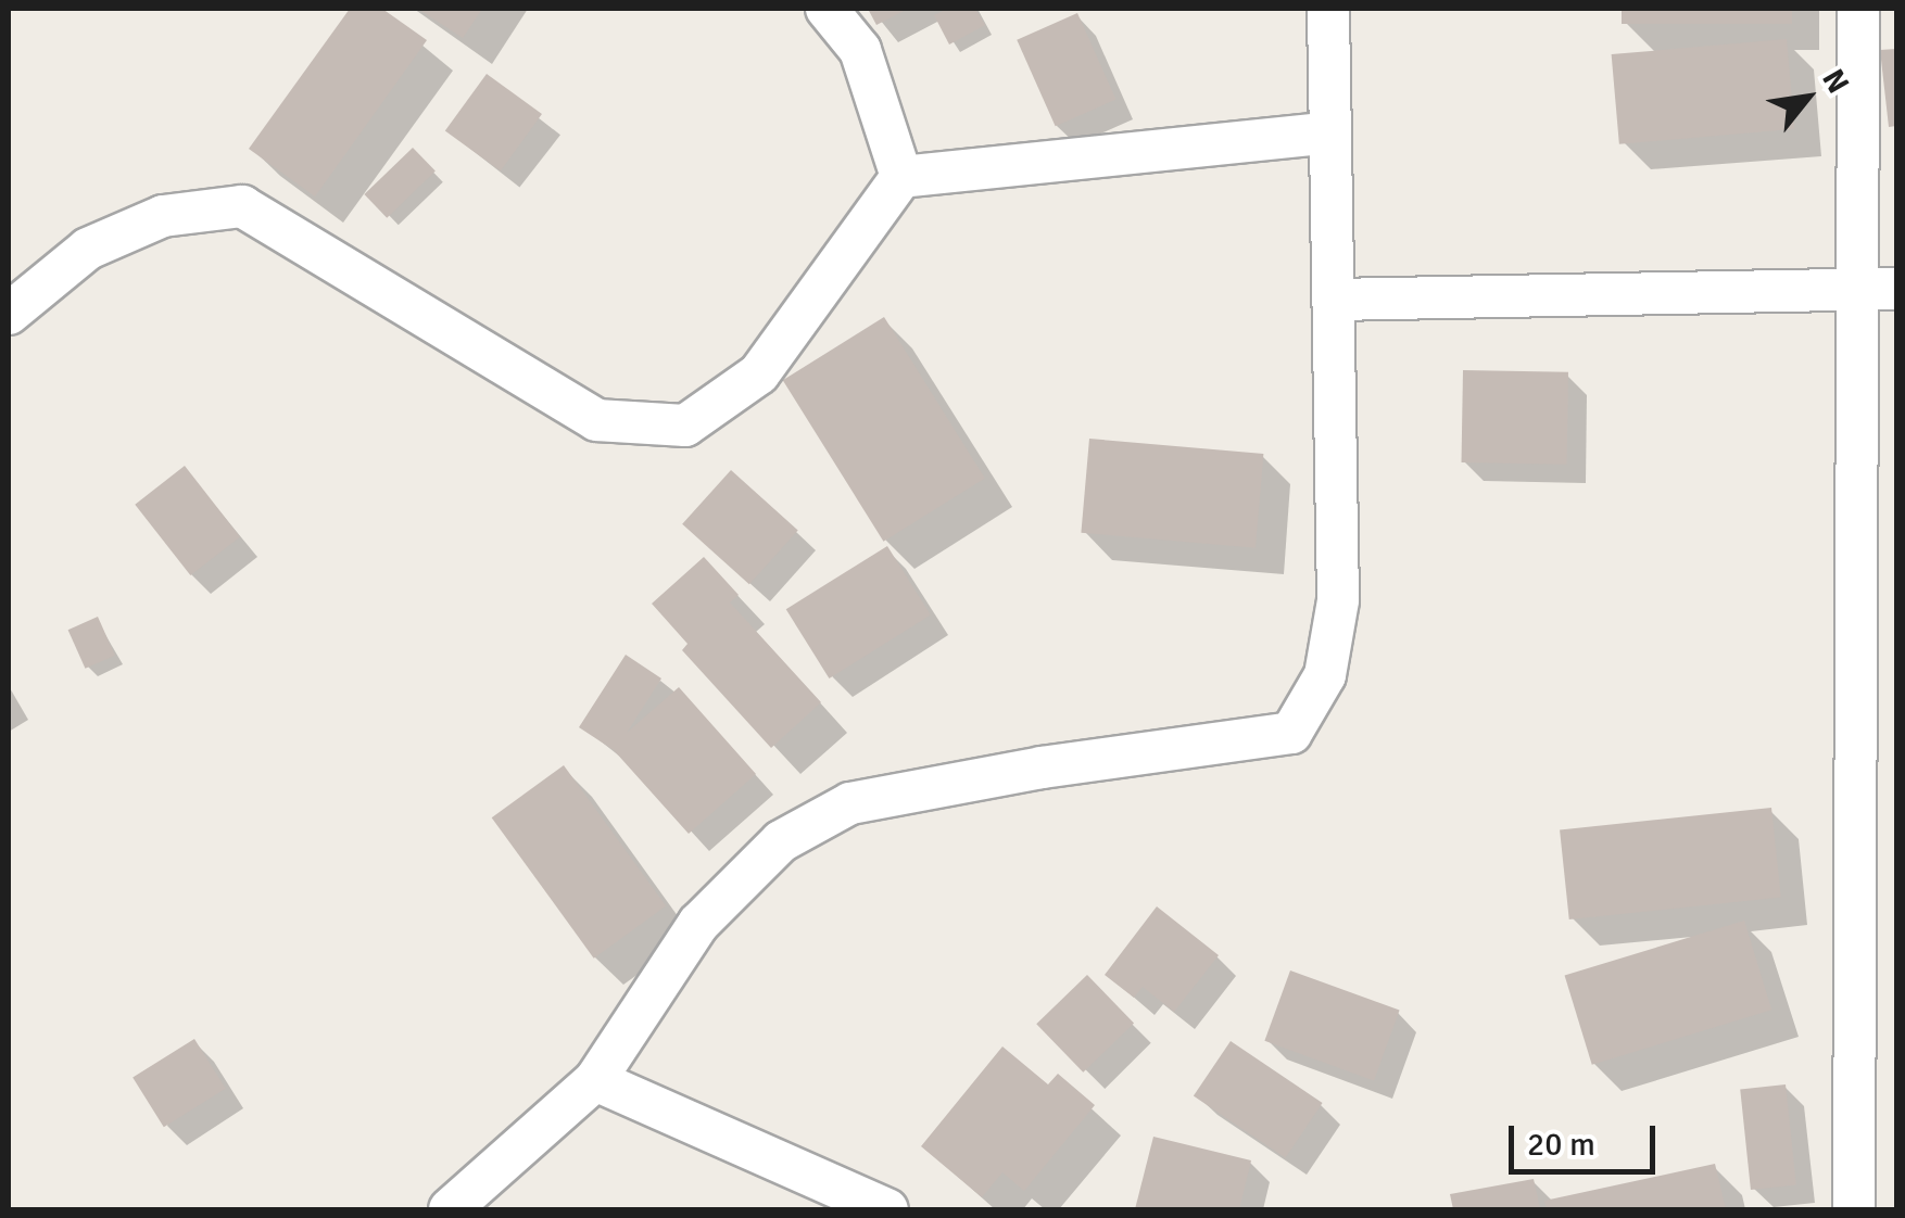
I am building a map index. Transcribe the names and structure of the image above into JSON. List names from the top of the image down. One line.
{"scale_bar":"20 m","north":"top right"}
